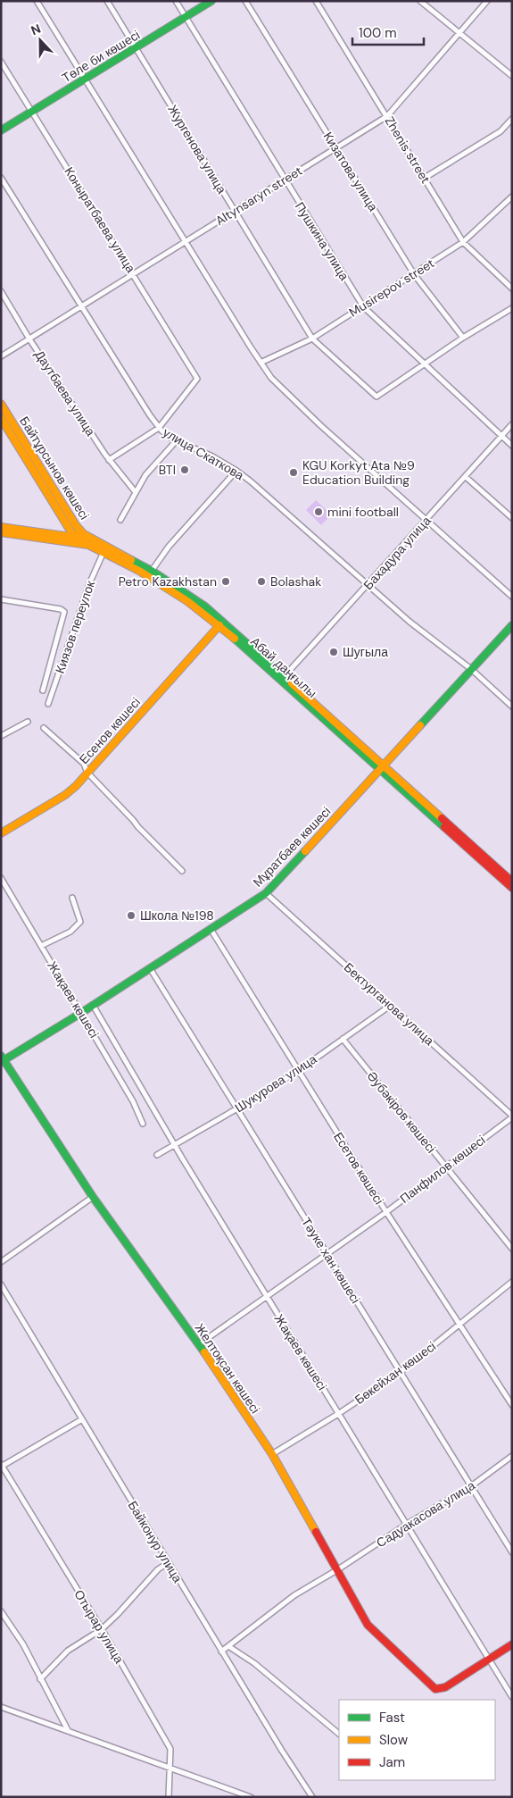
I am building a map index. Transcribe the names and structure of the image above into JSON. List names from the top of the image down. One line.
{"streets":{"street":["Төле би көшесі","Жургенова улица","Zhenis street","Кизатова улица","Altynsaryn street","Коныратбаева улица","Пушкина улица","Musirepov street","Даутбаева улица","улица Скаткова","Байтұрсынов көшесі","Бахадура улица","Киязов переулок","Абай даңғылы","Есенов көшесі","Мұратбаев көшесі","Жақаев көшесі","Бектурганова улица","Шукурова улица","Әубәкіров көшесі","Есетов көшесі","Панфилов көшесі","Тәуке хан көшесі","Желтоқсан көшесі","Бөкейхан көшесі","Садуакасова улица","Байконур улица","Отырар улица"]},"crossings":[["Төле би көшесі","Жургенова улица"],["Төле би көшесі","Коныратбаева улица"],["Төле би көшесі","Пушкина улица"],["Жургенова улица","Altynsaryn street"],["Жургенова улица","Пушкина улица"],["Жургенова улица","Musirepov street"],["Zhenis street","Altynsaryn street"],["Zhenis street","Musirepov street"],["Кизатова улица","Altynsaryn street"],["Кизатова улица","Musirepov street"],["Altynsaryn street","Коныратбаева улица"],["Altynsaryn street","Пушкина улица"],["Altynsaryn street","Даутбаева улица"],["Altynsaryn street","улица Скаткова"],["Коныратбаева улица","улица Скаткова"],["Пушкина улица","Musirepov street"],["Пушкина улица","Бахадура улица"],["улица Скаткова","Бахадура улица"],["улица Скаткова","Мұратбаев көшесі"],["Байтұрсынов көшесі","Абай даңғылы"],["Бахадура улица","Абай даңғылы"],["Киязов переулок","Абай даңғылы"],["Абай даңғылы","Есенов көшесі"],["Абай даңғылы","Мұратбаев көшесі"],["Мұратбаев көшесі","Жақаев көшесі"],["Мұратбаев көшесі","Бектурганова улица"],["Мұратбаев көшесі","Есетов көшесі"],["Мұратбаев көшесі","Тәуке хан көшесі"],["Мұратбаев көшесі","Желтоқсан көшесі"],["Жақаев көшесі","Шукурова улица"],["Жақаев көшесі","Панфилов көшесі"],["Жақаев көшесі","Желтоқсан көшесі"],["Жақаев көшесі","Бөкейхан көшесі"],["Жақаев көшесі","Садуакасова улица"],["Бектурганова улица","Шукурова улица"],["Бектурганова улица","Панфилов көшесі"],["Шукурова улица","Әубәкіров көшесі"],["Шукурова улица","Есетов көшесі"],["Шукурова улица","Тәуке хан көшесі"],["Әубәкіров көшесі","Панфилов көшесі"],["Есетов көшесі","Панфилов көшесі"],["Есетов көшесі","Бөкейхан көшесі"],["Панфилов көшесі","Тәуке хан көшесі"],["Панфилов көшесі","Желтоқсан көшесі"],["Тәуке хан көшесі","Бөкейхан көшесі"],["Тәуке хан көшесі","Садуакасова улица"],["Желтоқсан көшесі","Бөкейхан көшесі"],["Желтоқсан көшесі","Садуакасова улица"],["Садуакасова улица","Байконур улица"]],"places":["BTI","KGU Korkyt Ata №9 Education Building","mini football","Petro Kazakhstan","Bolashak","Шугыла","Школа №198"],"legend":["Fast","Slow","Jam"],"scale_bar":"100 m","north":"top"}
